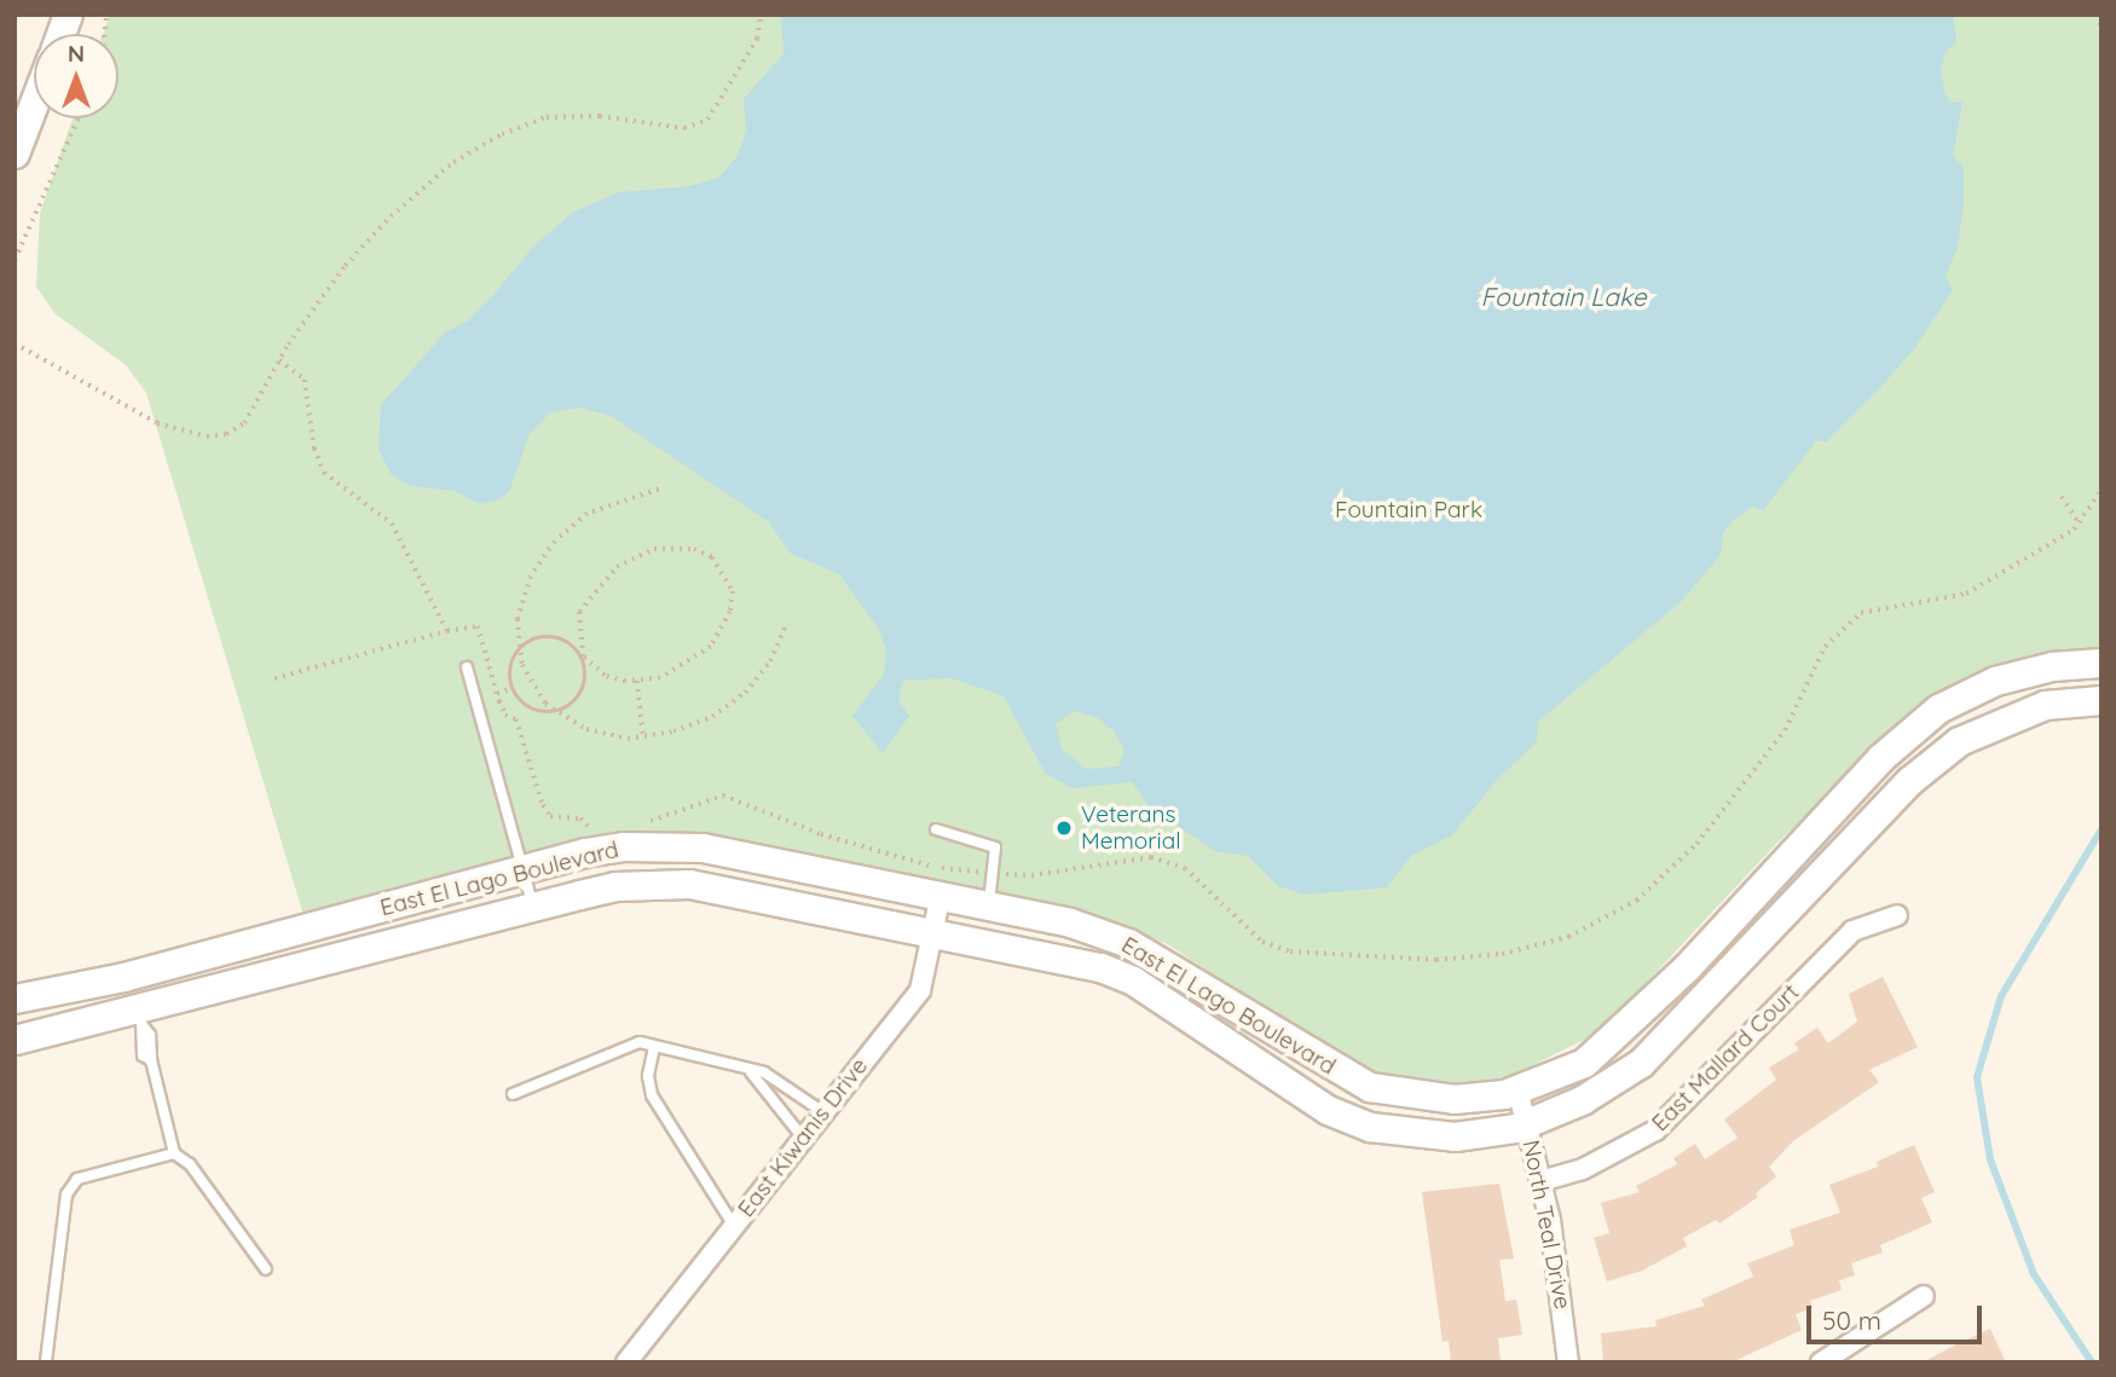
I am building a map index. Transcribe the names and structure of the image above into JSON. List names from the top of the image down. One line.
{"streets":{"street":["East El Lago Boulevard","East Mallard Court","East Kiwanis Drive","North Teal Drive"]},"crossings":[["East El Lago Boulevard","East Kiwanis Drive"],["East El Lago Boulevard","North Teal Drive"],["East Mallard Court","North Teal Drive"]],"water":["Fountain Lake"],"parks":["Fountain Park"],"places":["Veterans Memorial"],"scale_bar":"50 m","north":"top"}
